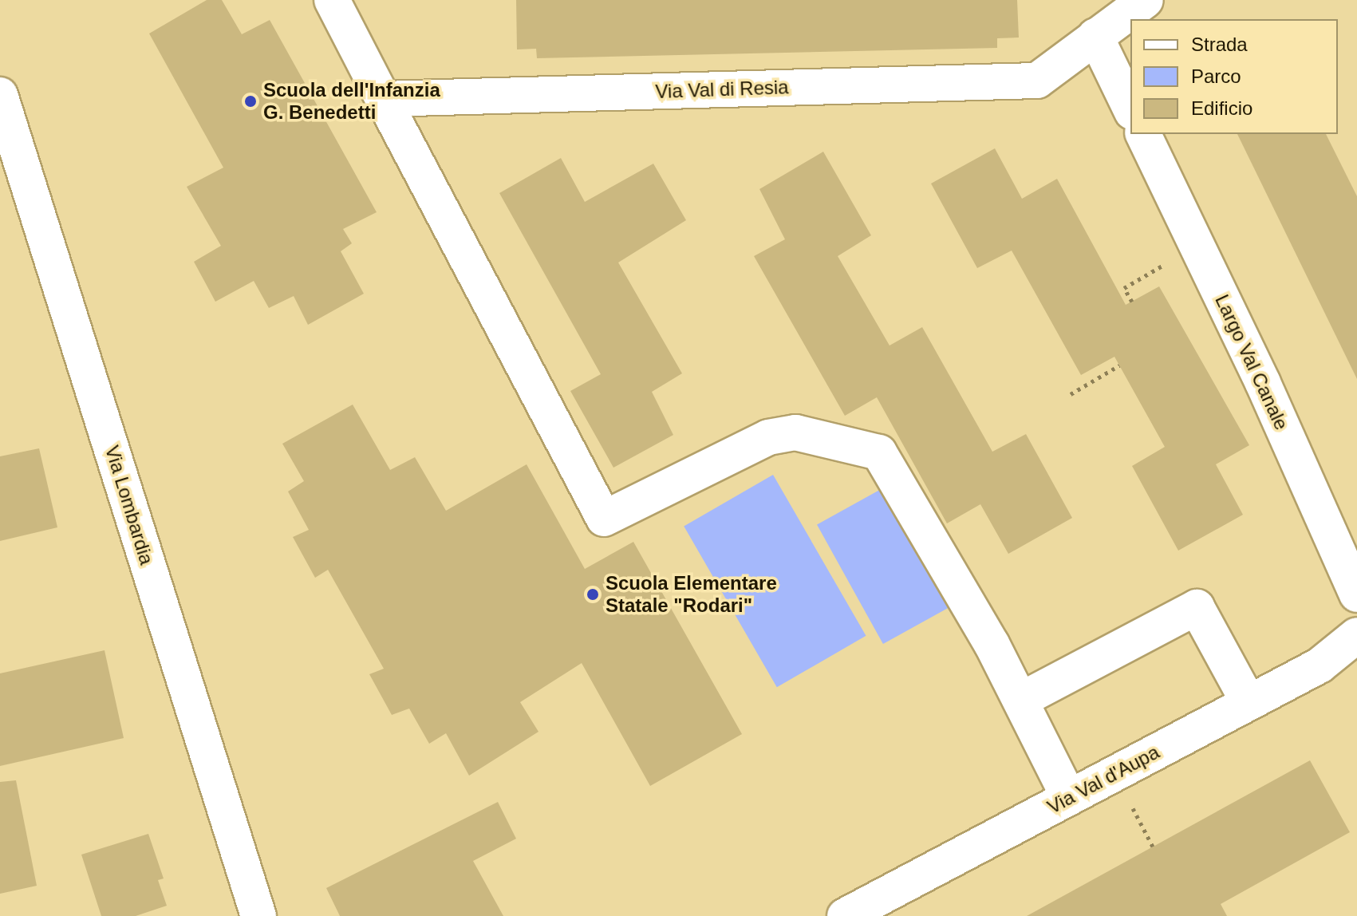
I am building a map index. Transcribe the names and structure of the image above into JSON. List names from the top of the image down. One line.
{"streets":{"street":["Via Val di Resia","Largo Val Canale","Via Lombardia","Via Val d'Aupa"]},"places":["Scuola dell'Infanzia G. Benedetti","Scuola Elementare Statale \"Rodari\""],"legend":["Strada","Parco","Edificio"]}
